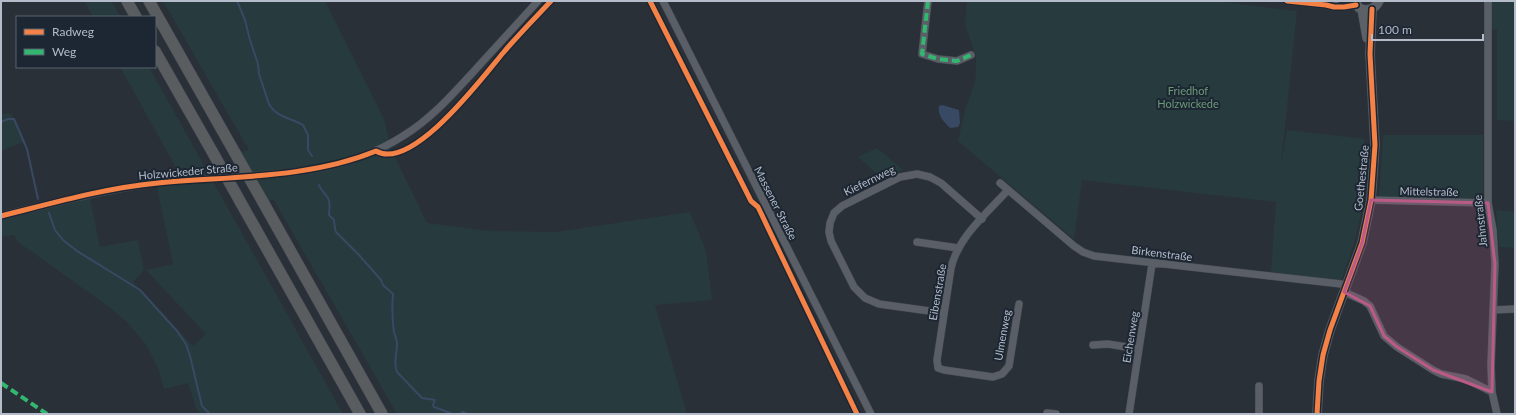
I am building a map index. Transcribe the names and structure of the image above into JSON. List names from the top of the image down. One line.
{"streets":{"main road":["Goethestraße"],"street":["Holzwickeder Straße","Kiefernweg","Mittelstraße","Massener Straße","Jahnstraße","Birkenstraße","Eibenstraße","Ulmenweg","Eichenweg"]},"crossings":[["Goethestraße","Mittelstraße"],["Goethestraße","Birkenstraße"],["Kiefernweg","Eibenstraße"],["Mittelstraße","Jahnstraße"],["Jahnstraße","Birkenstraße"],["Birkenstraße","Eibenstraße"],["Birkenstraße","Eichenweg"],["Eibenstraße","Ulmenweg"]],"parks":["Friedhof Holzwickede"],"legend":["Radweg","Weg"],"scale_bar":"100 m"}
